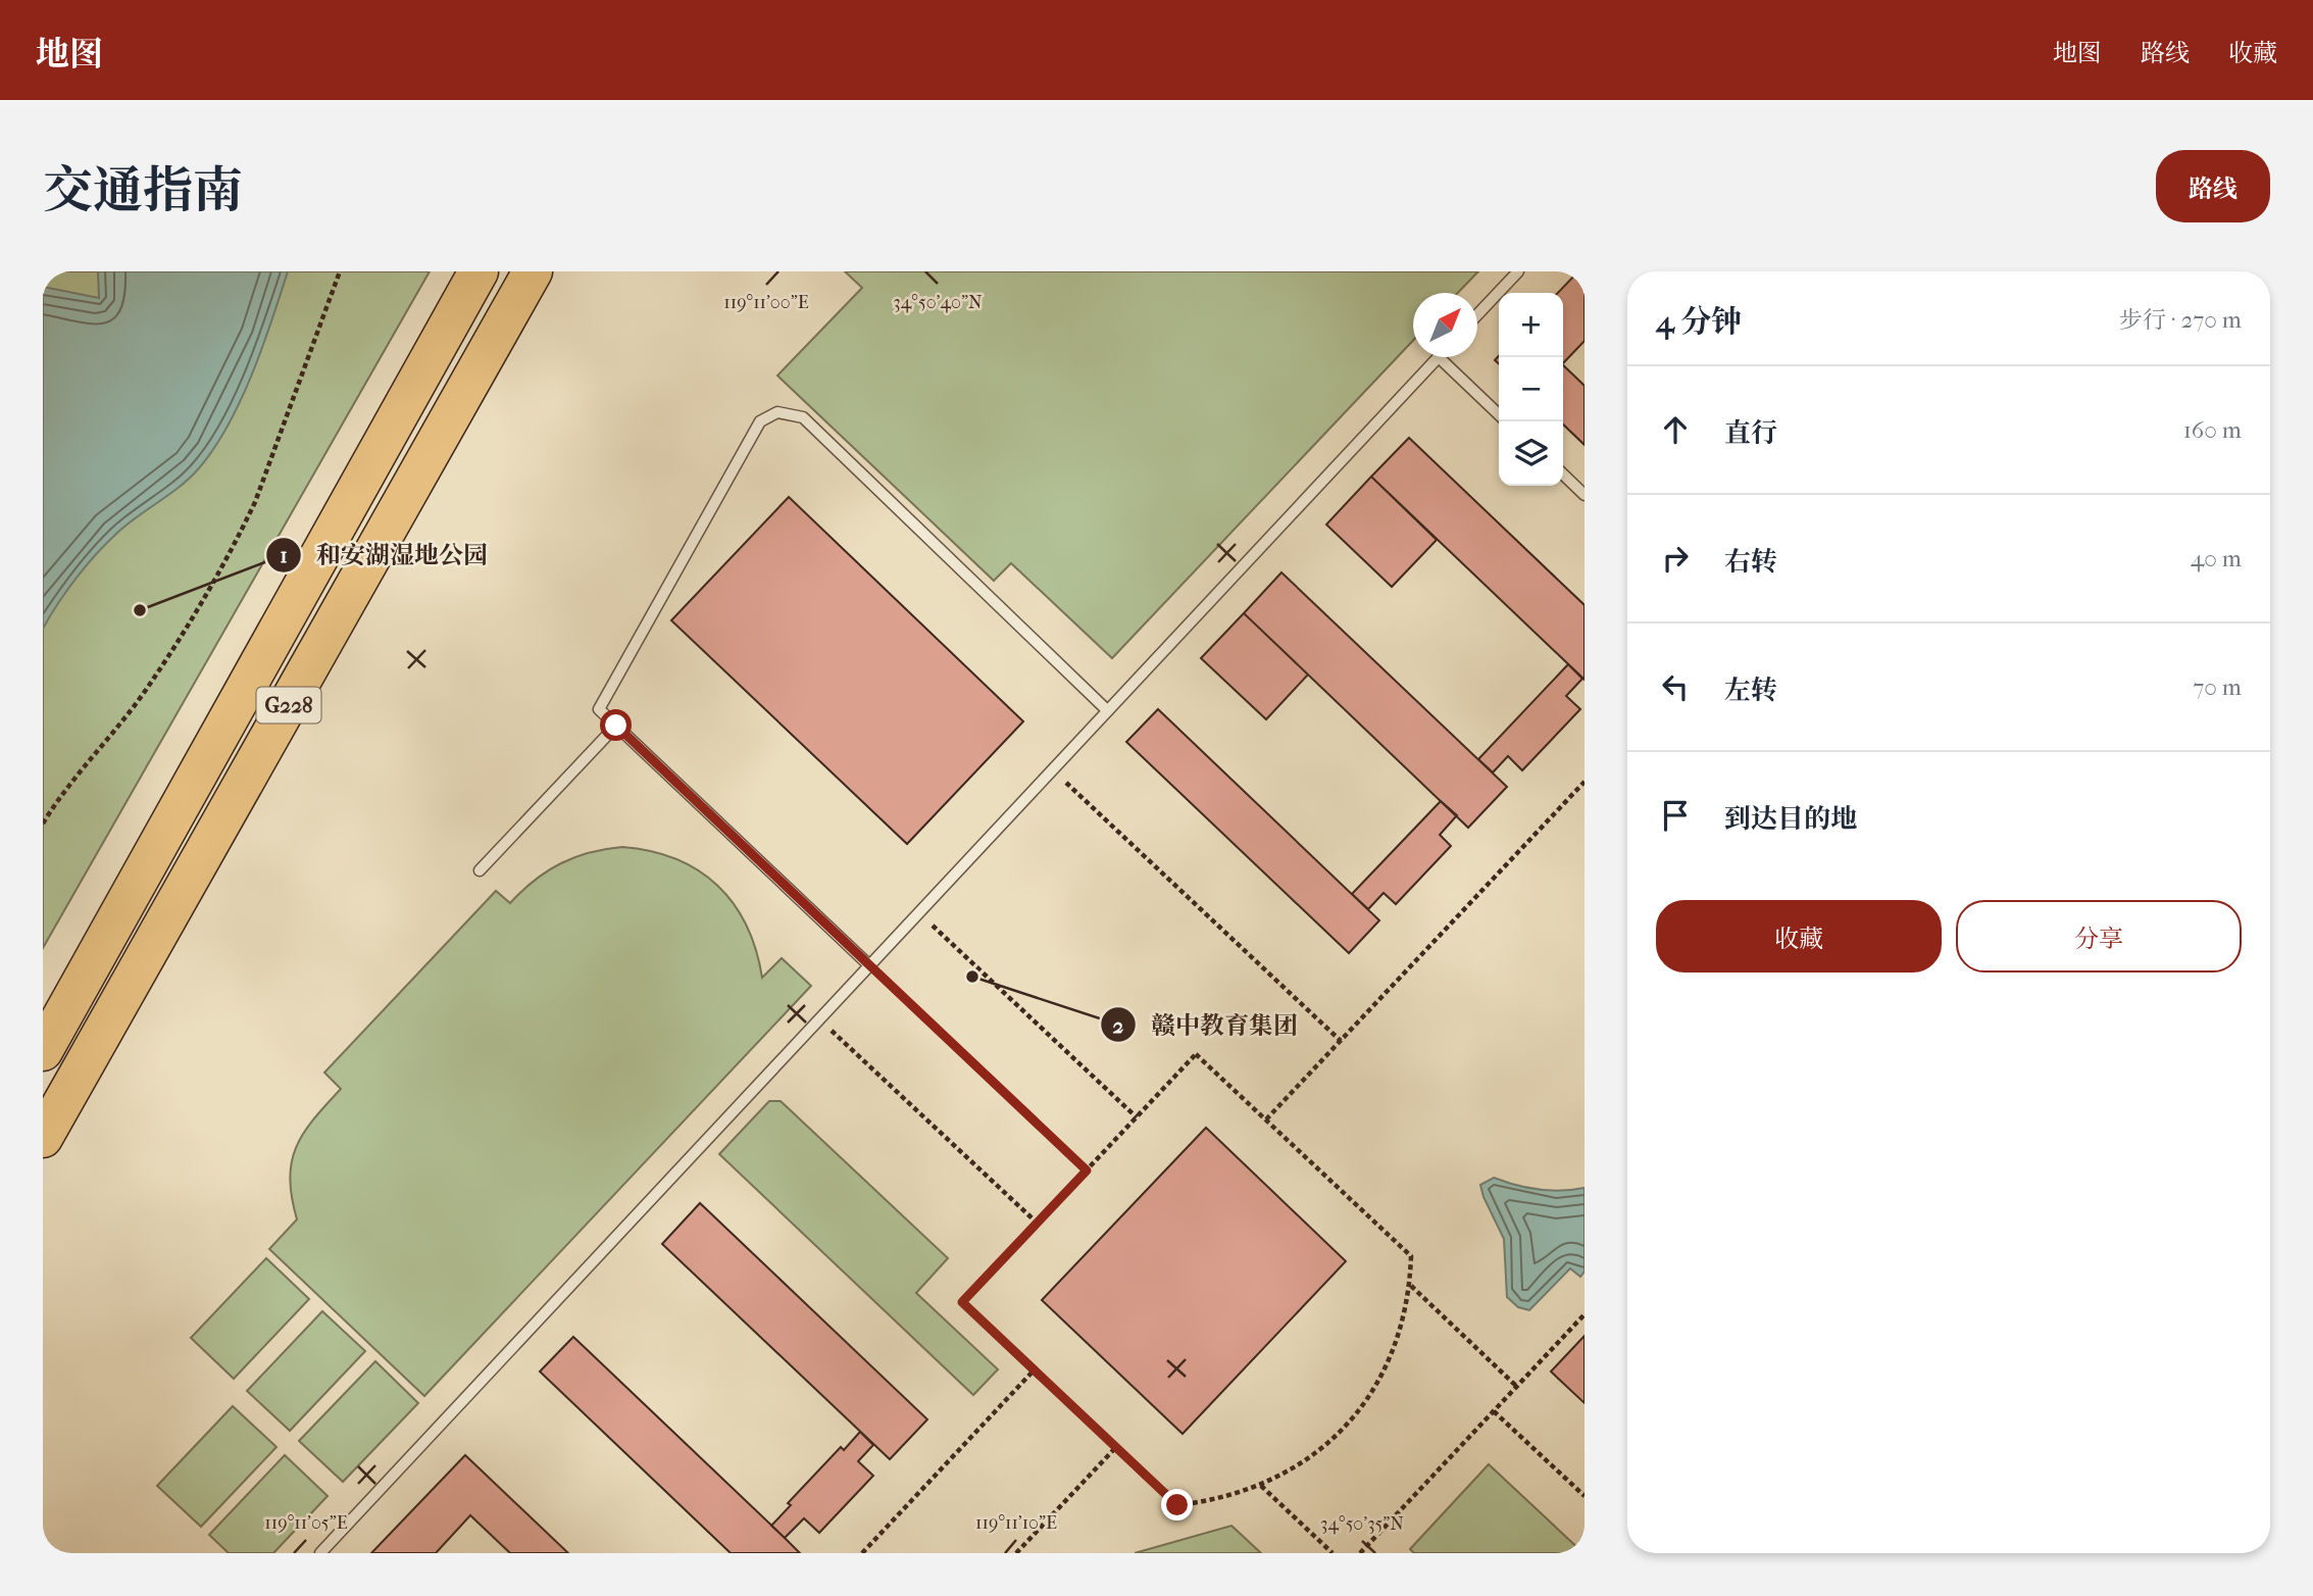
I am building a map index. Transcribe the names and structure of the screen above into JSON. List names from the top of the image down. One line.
{"streets":{"highway":["G228"]},"places":["和安湖湿地公园","赣中教育集团"],"north":"top right","page":{"header":"地图","nav":["地图","路线","收藏"],"title":"交通指南","buttons":["路线",["收藏","分享"]],"heading":["4 分钟","步行 · 270 m"],"map_buttons":["+","−"],"list":[["直行","160 m"],["右转","40 m"],["左转","70 m"],"到达目的地"]},"coordinates":["34°50'40\"N","119°11'00\"E","119°11'05\"E","119°11'10\"E","34°50'35\"N"]}
